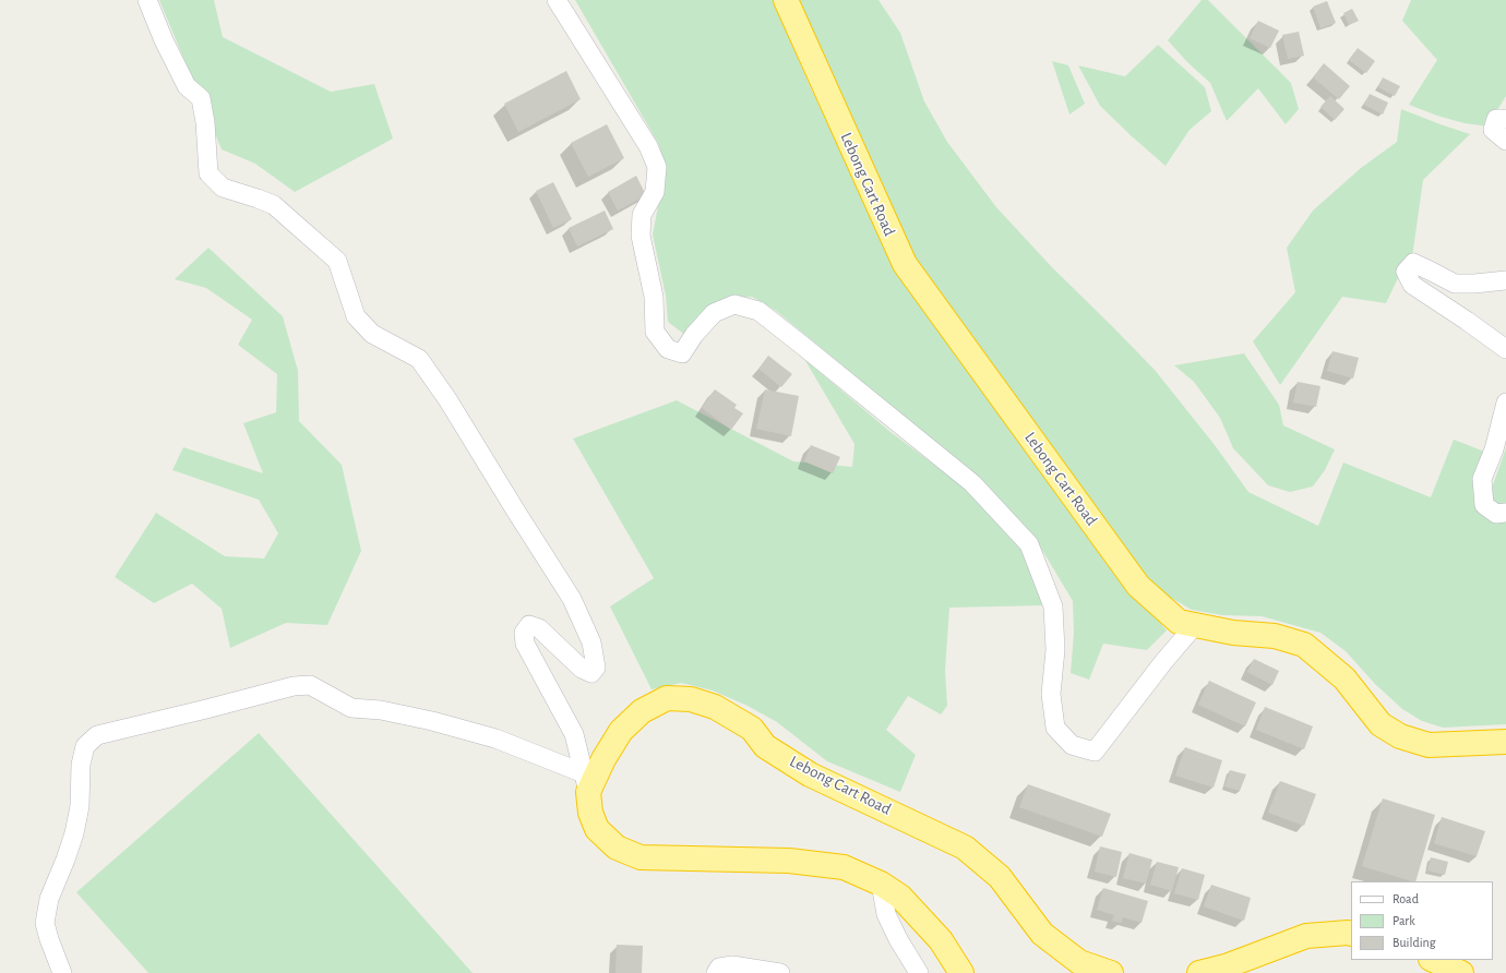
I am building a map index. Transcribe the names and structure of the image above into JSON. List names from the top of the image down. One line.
{"streets":{"highway":["Lebong Cart Road"]},"legend":["Road","Park","Building"]}
